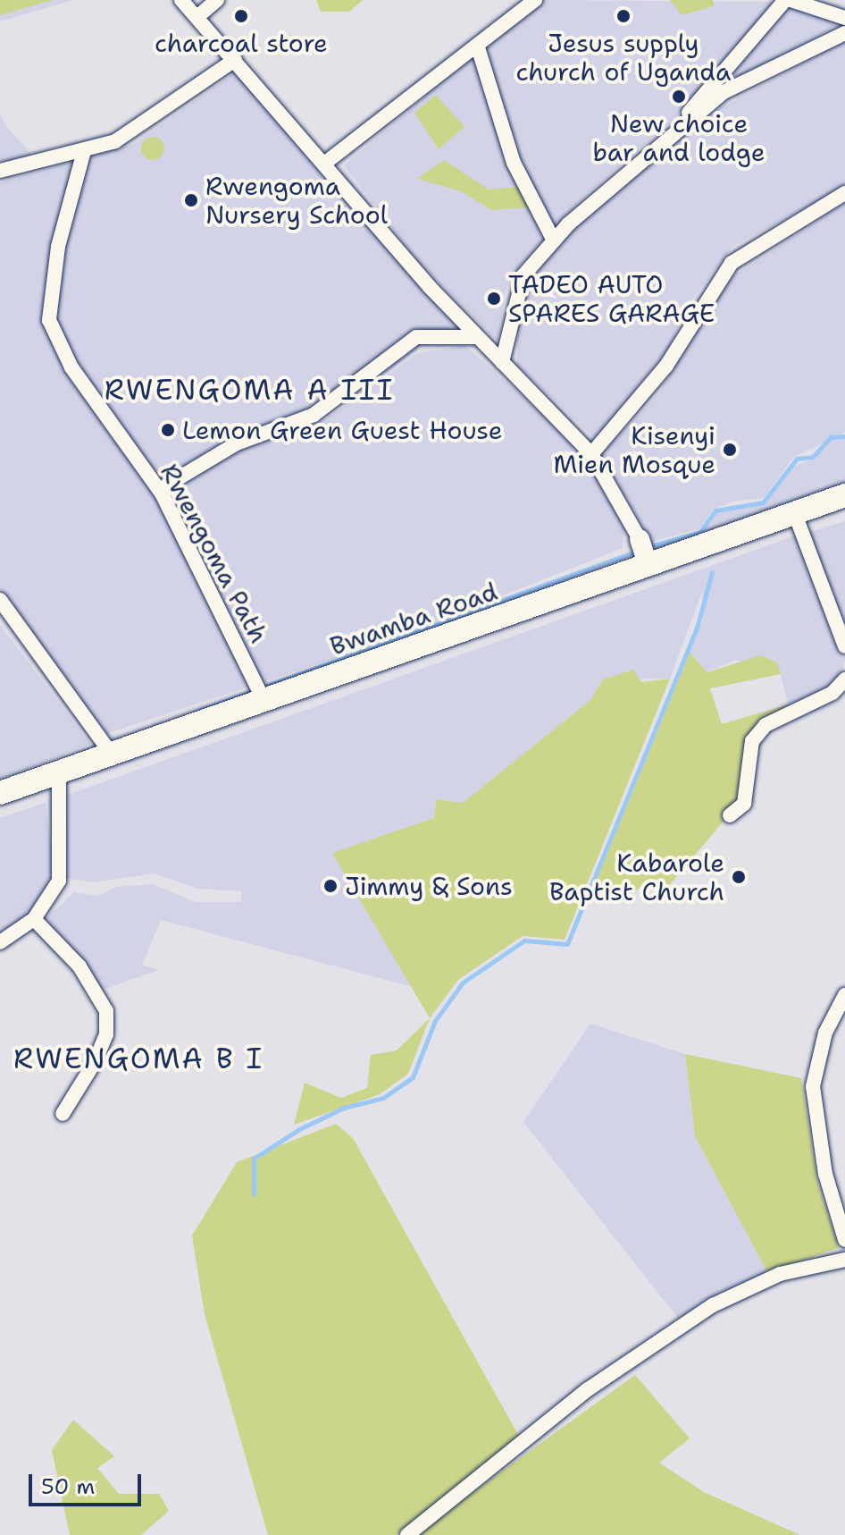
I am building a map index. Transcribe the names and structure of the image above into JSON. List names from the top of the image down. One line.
{"streets":{"main road":["Bwamba Road"],"street":["Rwengoma Path"]},"crossings":[["Rwengoma Path","Bwamba Road"]],"districts":["RWENGOMA A III","RWENGOMA B I"],"places":["charcoal store","Jesus supply church of Uganda","New choice bar and lodge","Rwengoma Nursery School","TADEO AUTO SPARES GARAGE","Lemon Green Guest House","Kisenyi Mien Mosque","Kabarole Baptist Church","Jimmy & Sons"],"scale_bar":"50 m"}
